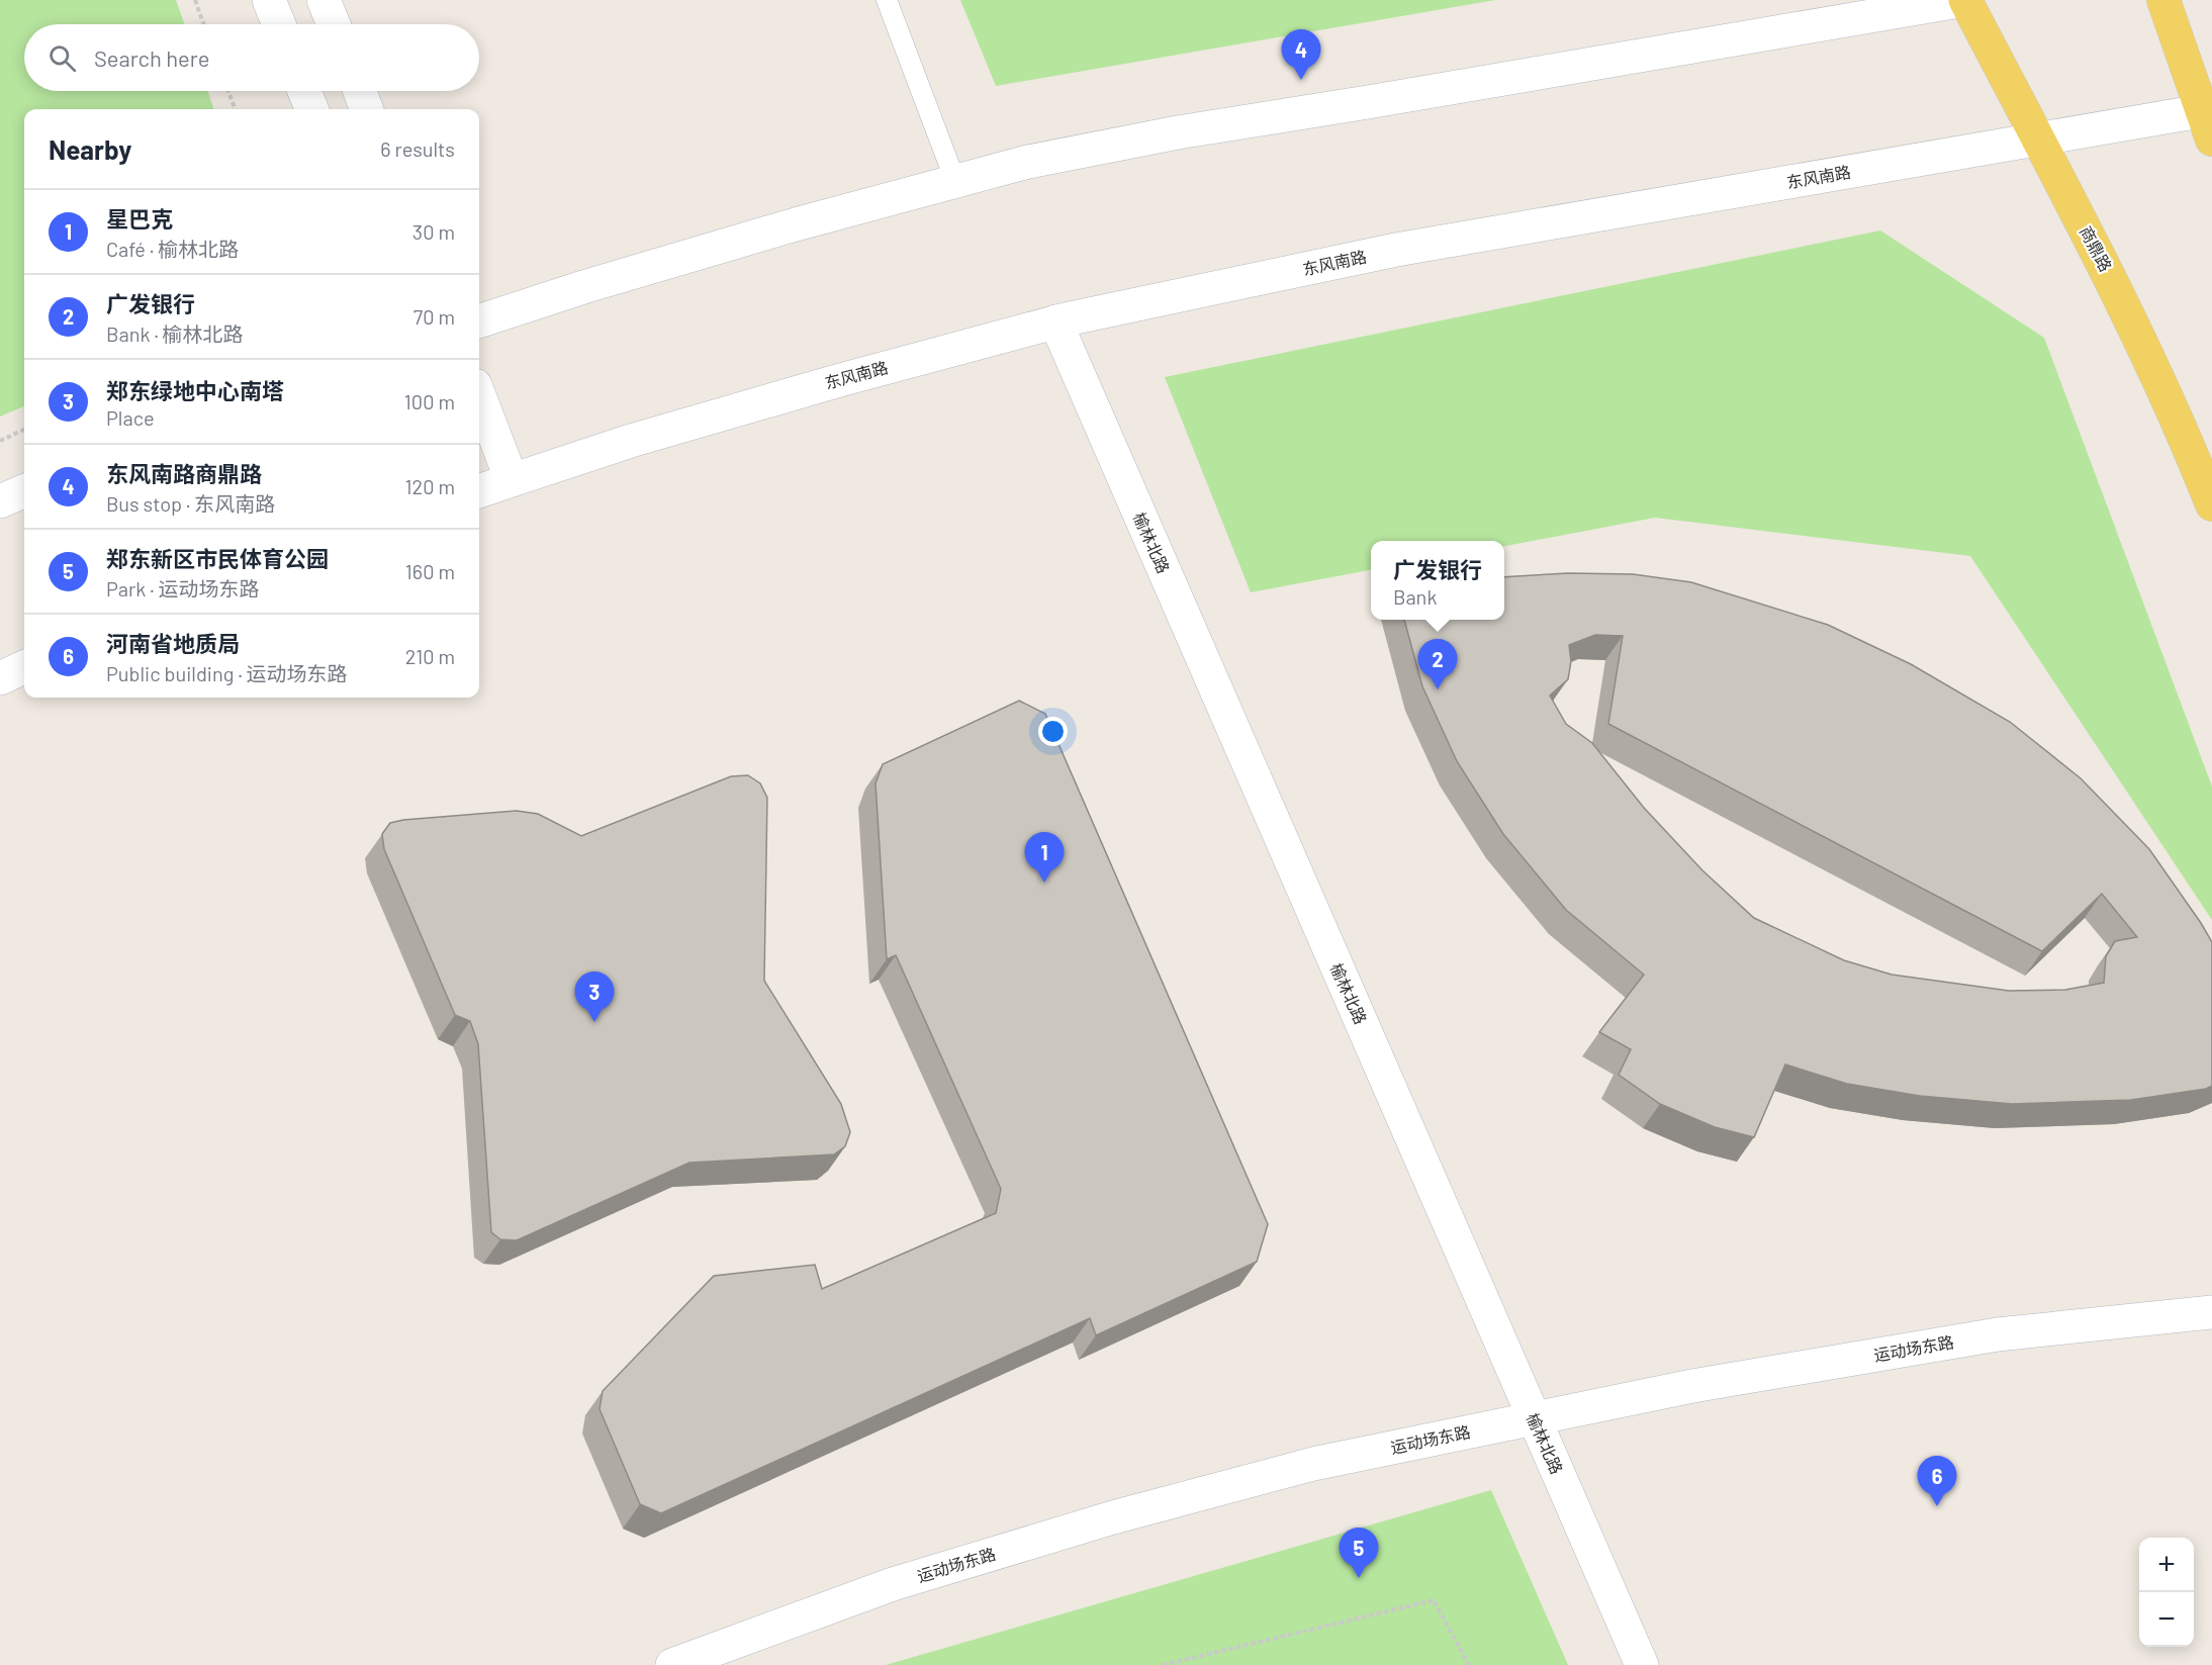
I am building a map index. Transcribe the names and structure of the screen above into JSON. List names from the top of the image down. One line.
{"streets":{"main road":["东风南路","商鼎路","榆林北路","运动场东路"]},"crossings":[["东风南路","商鼎路"],["东风南路","榆林北路"],["榆林北路","运动场东路"]],"page":{"search":"Search here","pins":["4","2","1","3","6","5"],"heading":["Nearby","6 results"],"list":[{"mark":"1","name":"星巴克","note":"Café · 榆林北路","value":"30 m"},{"mark":"2","name":"广发银行","note":"Bank · 榆林北路","value":"70 m"},{"mark":"3","name":"郑东绿地中心南塔","note":"Place","value":"100 m"},{"mark":"4","name":"东风南路商鼎路","note":"Bus stop · 东风南路","value":"120 m"},{"mark":"5","name":"郑东新区市民体育公园","note":"Park · 运动场东路","value":"160 m"},{"mark":"6","name":"河南省地质局","note":"Public building · 运动场东路","value":"210 m"}],"popup":["广发银行","Bank"],"map_buttons":["+","−"]}}
